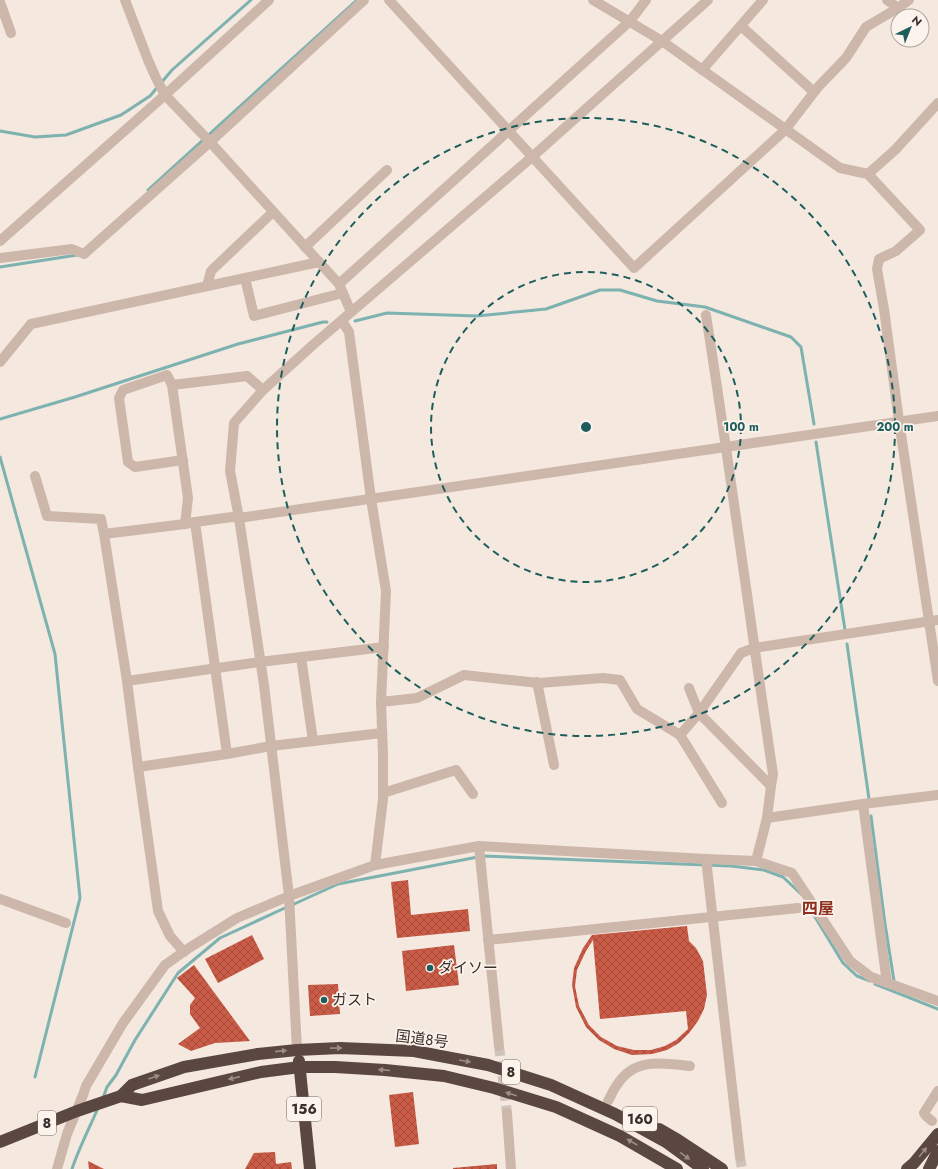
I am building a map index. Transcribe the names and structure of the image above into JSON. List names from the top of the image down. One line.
{"streets":{"highway":["国道8号","8","156","160"]},"crossings":[["国道8号","156"],["国道8号","160"]],"districts":["四屋"],"places":["ダイソー","ガスト"],"north":"top right","rings":["100 m","200 m"]}
